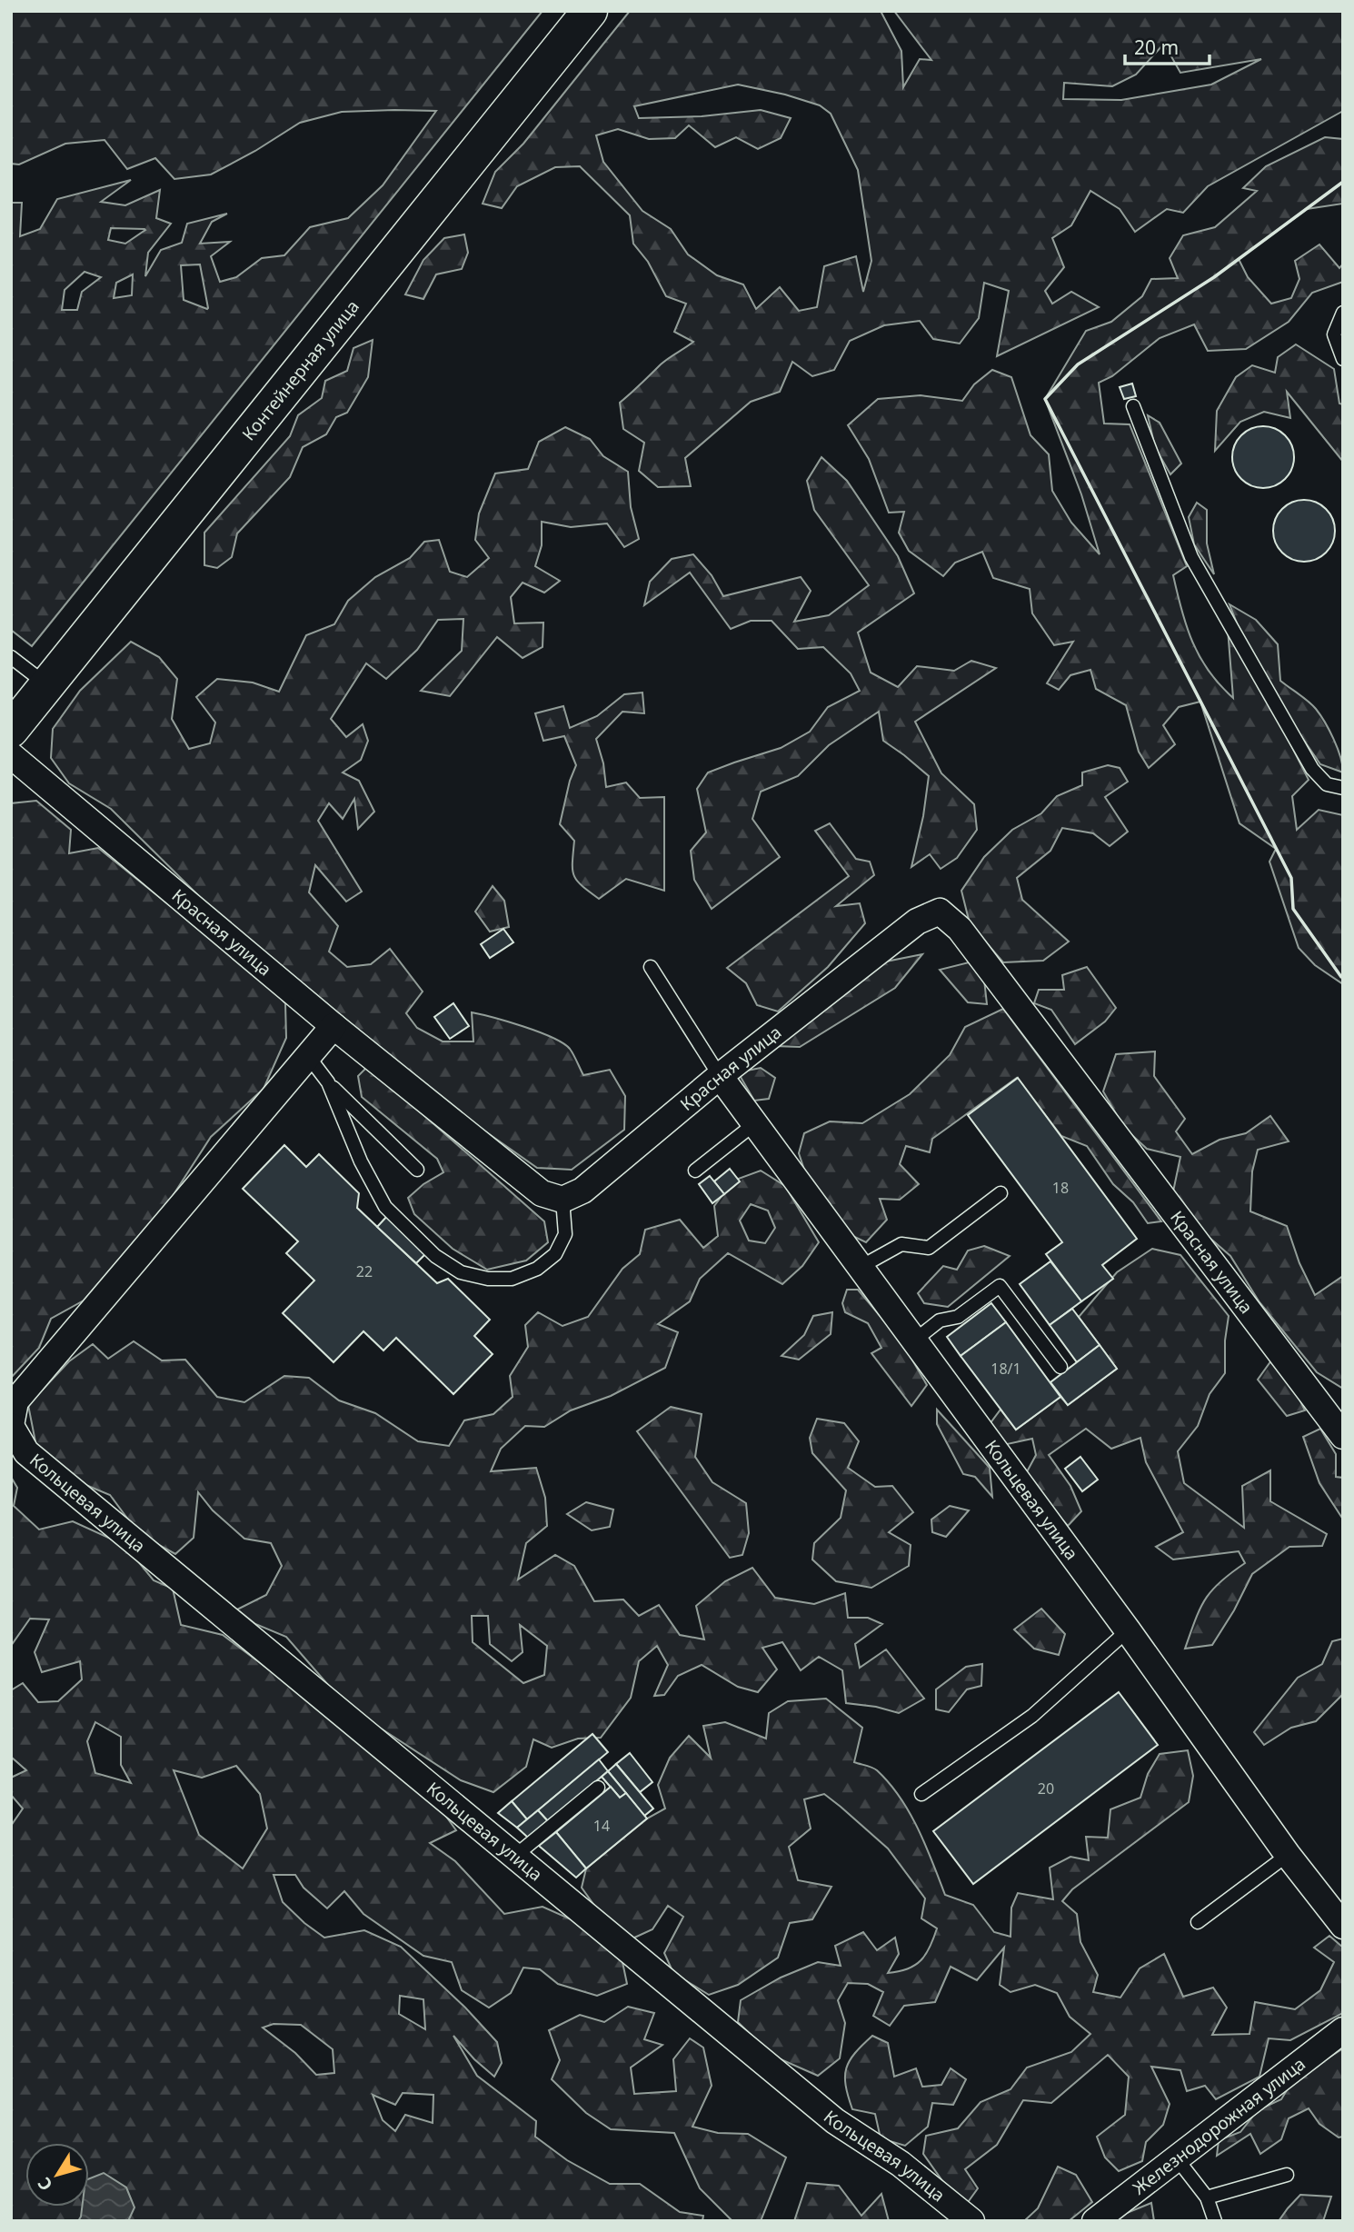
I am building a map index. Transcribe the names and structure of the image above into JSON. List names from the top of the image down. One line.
{"streets":{"street":["Контейнерная улица","Красная улица","Кольцевая улица","Железнодорожная улица"]},"crossings":[["Красная улица","Кольцевая улица"]],"house_numbers":["18","22","18/1","20","14"],"scale_bar":"20 m","north":"bottom left"}
